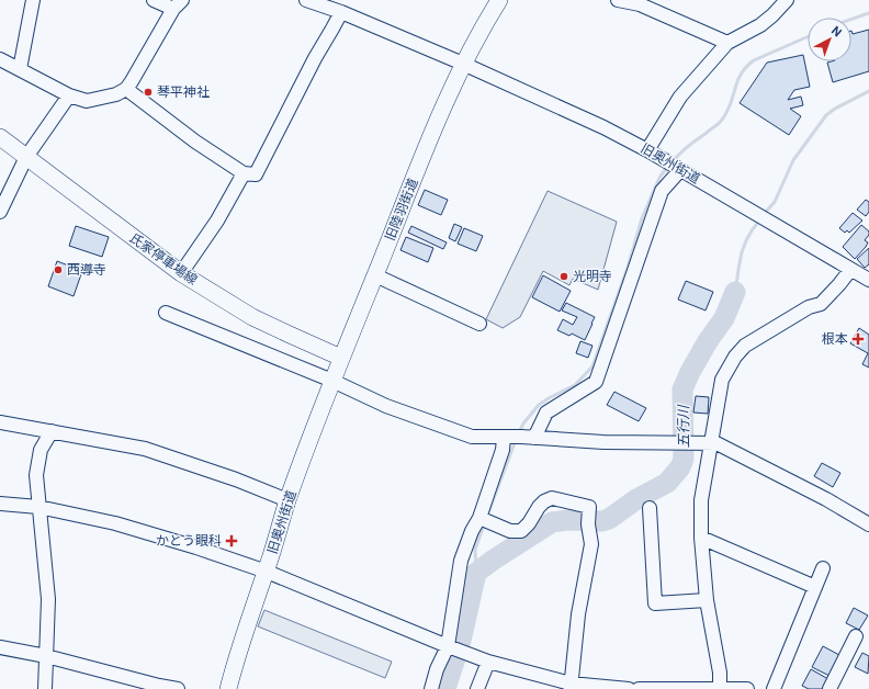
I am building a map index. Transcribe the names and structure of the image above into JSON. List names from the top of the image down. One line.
{"streets":{"main road":["旧奥州街道","旧陸羽街道","氏家停車場線"]},"crossings":[["旧奥州街道","旧陸羽街道"],["旧奥州街道","氏家停車場線"],["旧陸羽街道","氏家停車場線"]],"water":["五行川"],"places":{"other":["琴平神社","西導寺","光明寺"],"health":["根本","かとう眼科"]},"north":"top right"}
